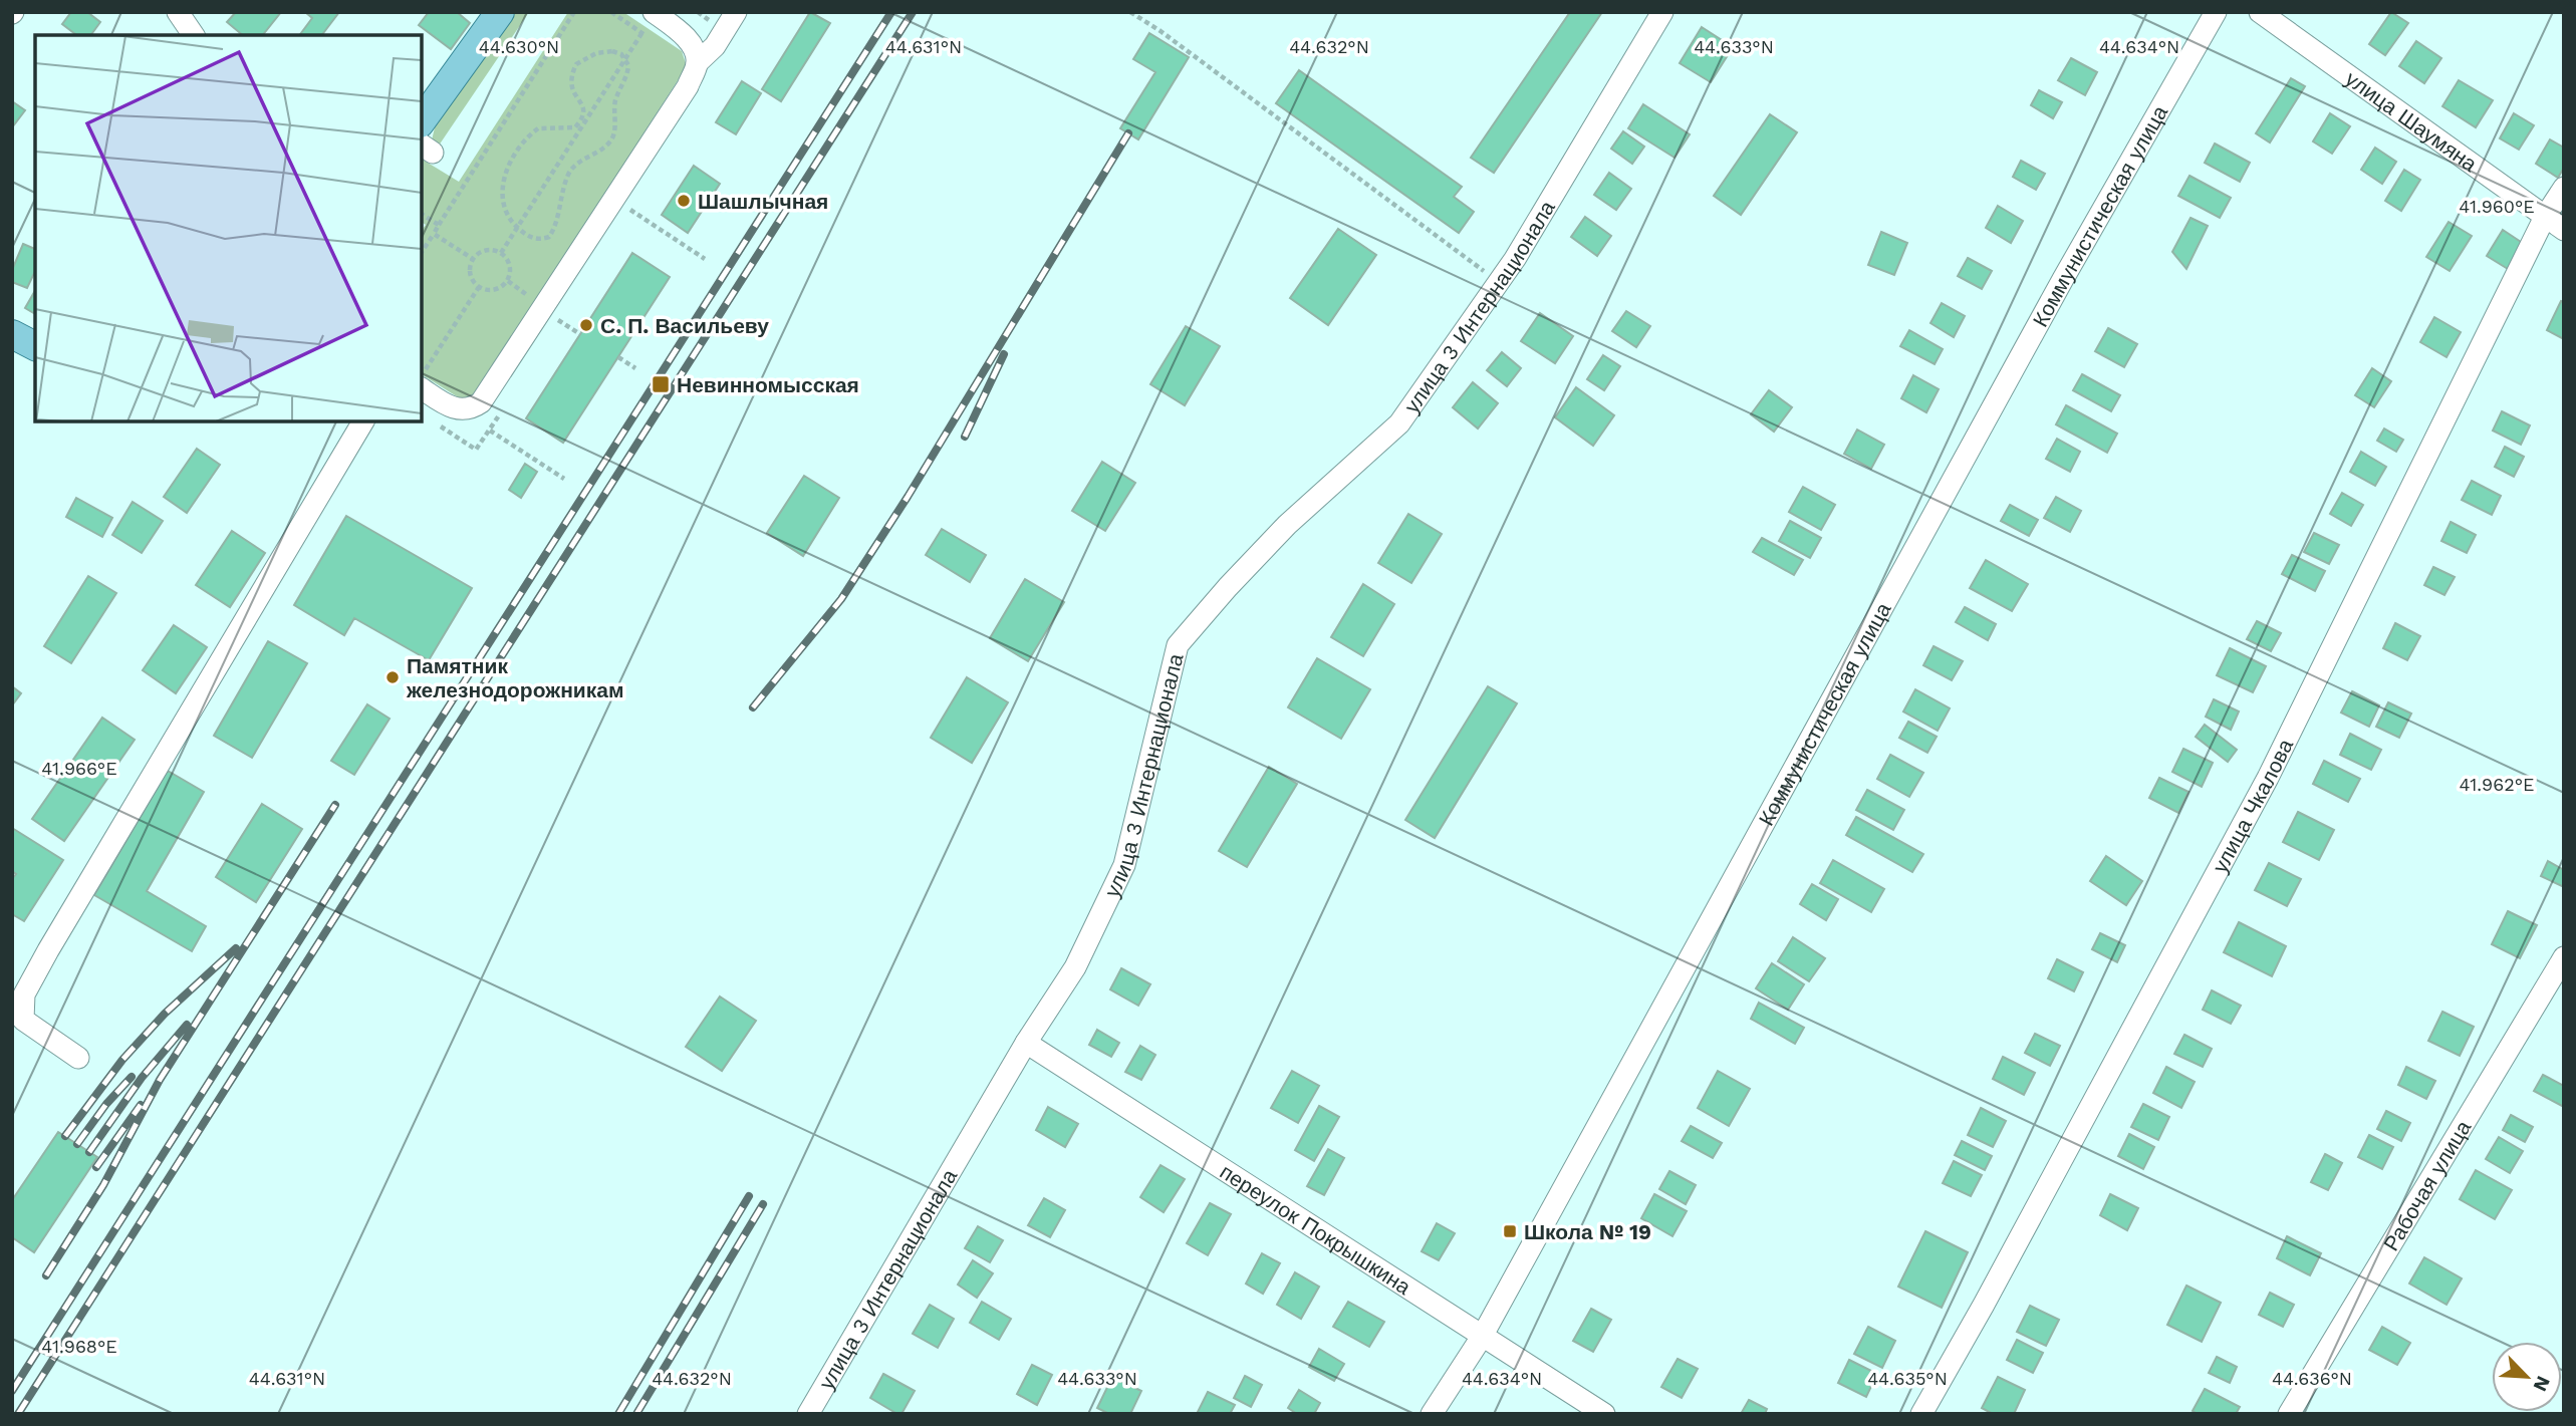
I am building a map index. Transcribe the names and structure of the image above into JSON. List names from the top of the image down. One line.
{"streets":{"street":["улица Шаумяна","Коммунистическая улица","улица 3 Интернационала","улица Чкалова","Рабочая улица","переулок Покрышкина"]},"crossings":[["улица Шаумяна","улица Чкалова"],["Коммунистическая улица","переулок Покрышкина"],["улица 3 Интернационала","переулок Покрышкина"]],"places":{"other":["Шашлычная","С. П. Васильеву","Памятник железнодорожникам"],"transit":["Невинномысская","Школа № 19"]},"north":"bottom right","coordinates":["44.630°N","44.631°N","44.632°N","44.633°N","44.634°N","41.960°E","41.966°E","41.962°E","41.968°E","44.635°N","44.636°N"]}
